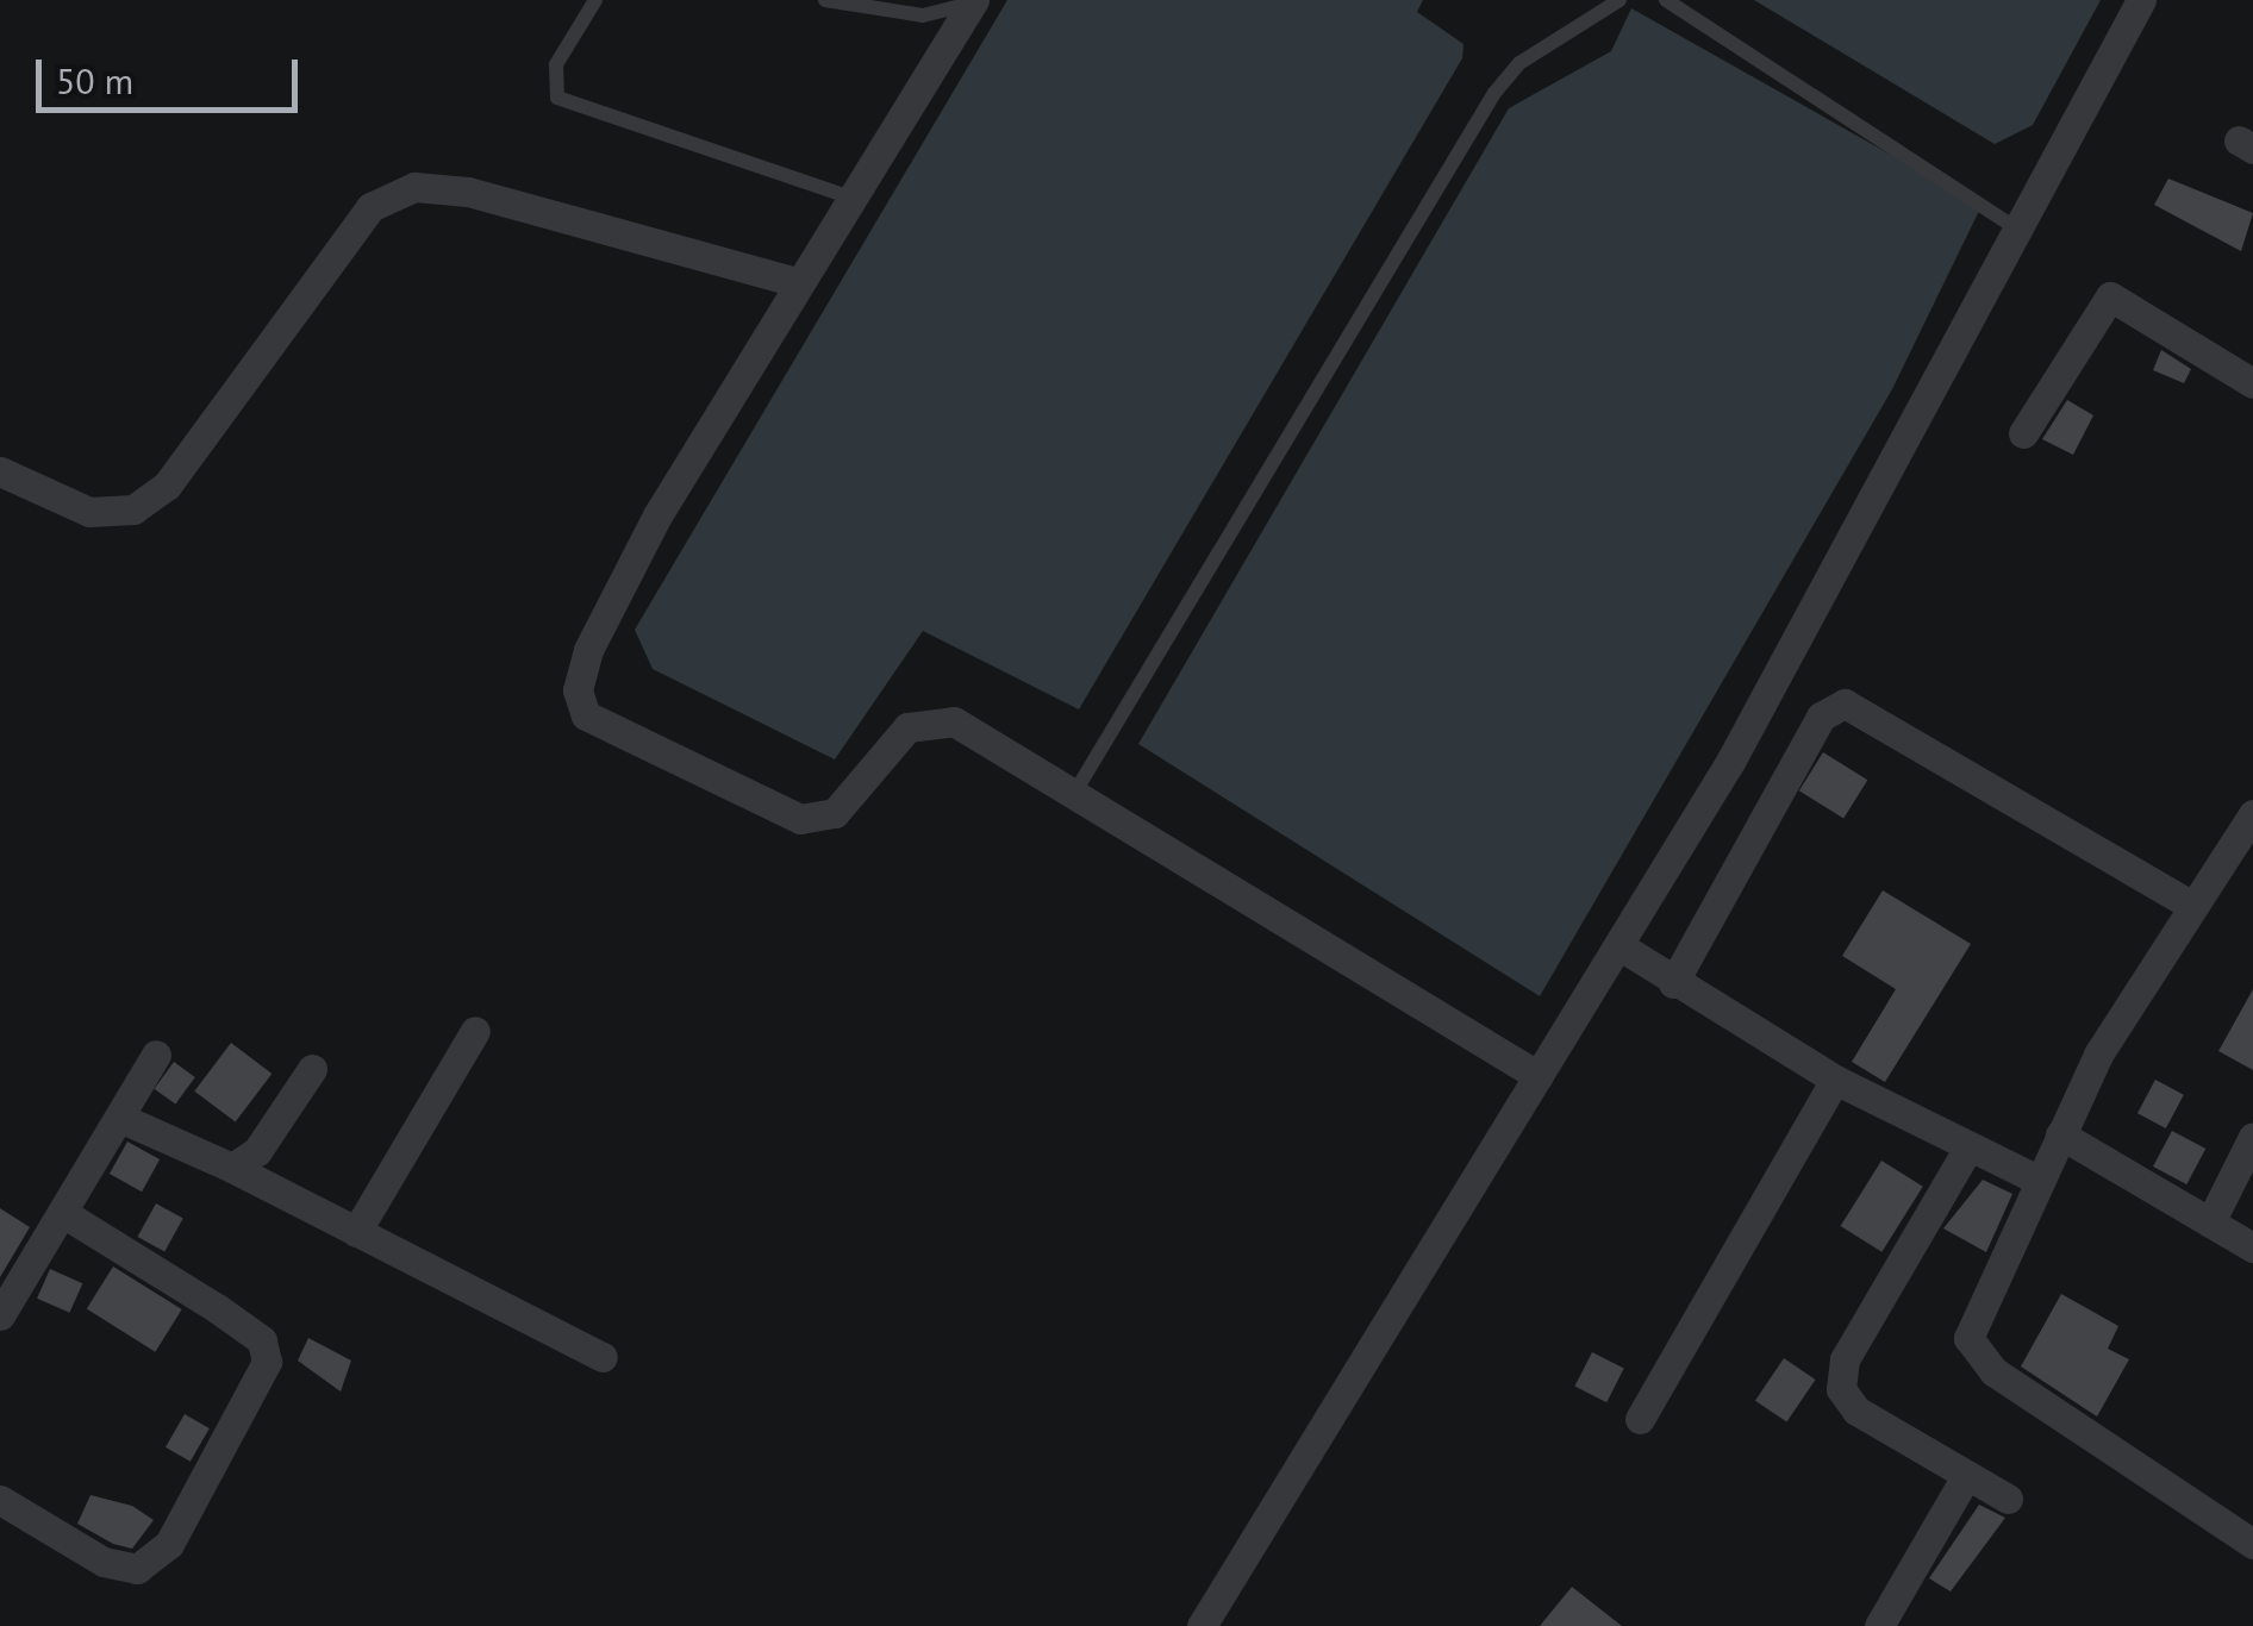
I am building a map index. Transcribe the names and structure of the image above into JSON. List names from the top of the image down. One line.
{"scale_bar":"50 m"}
